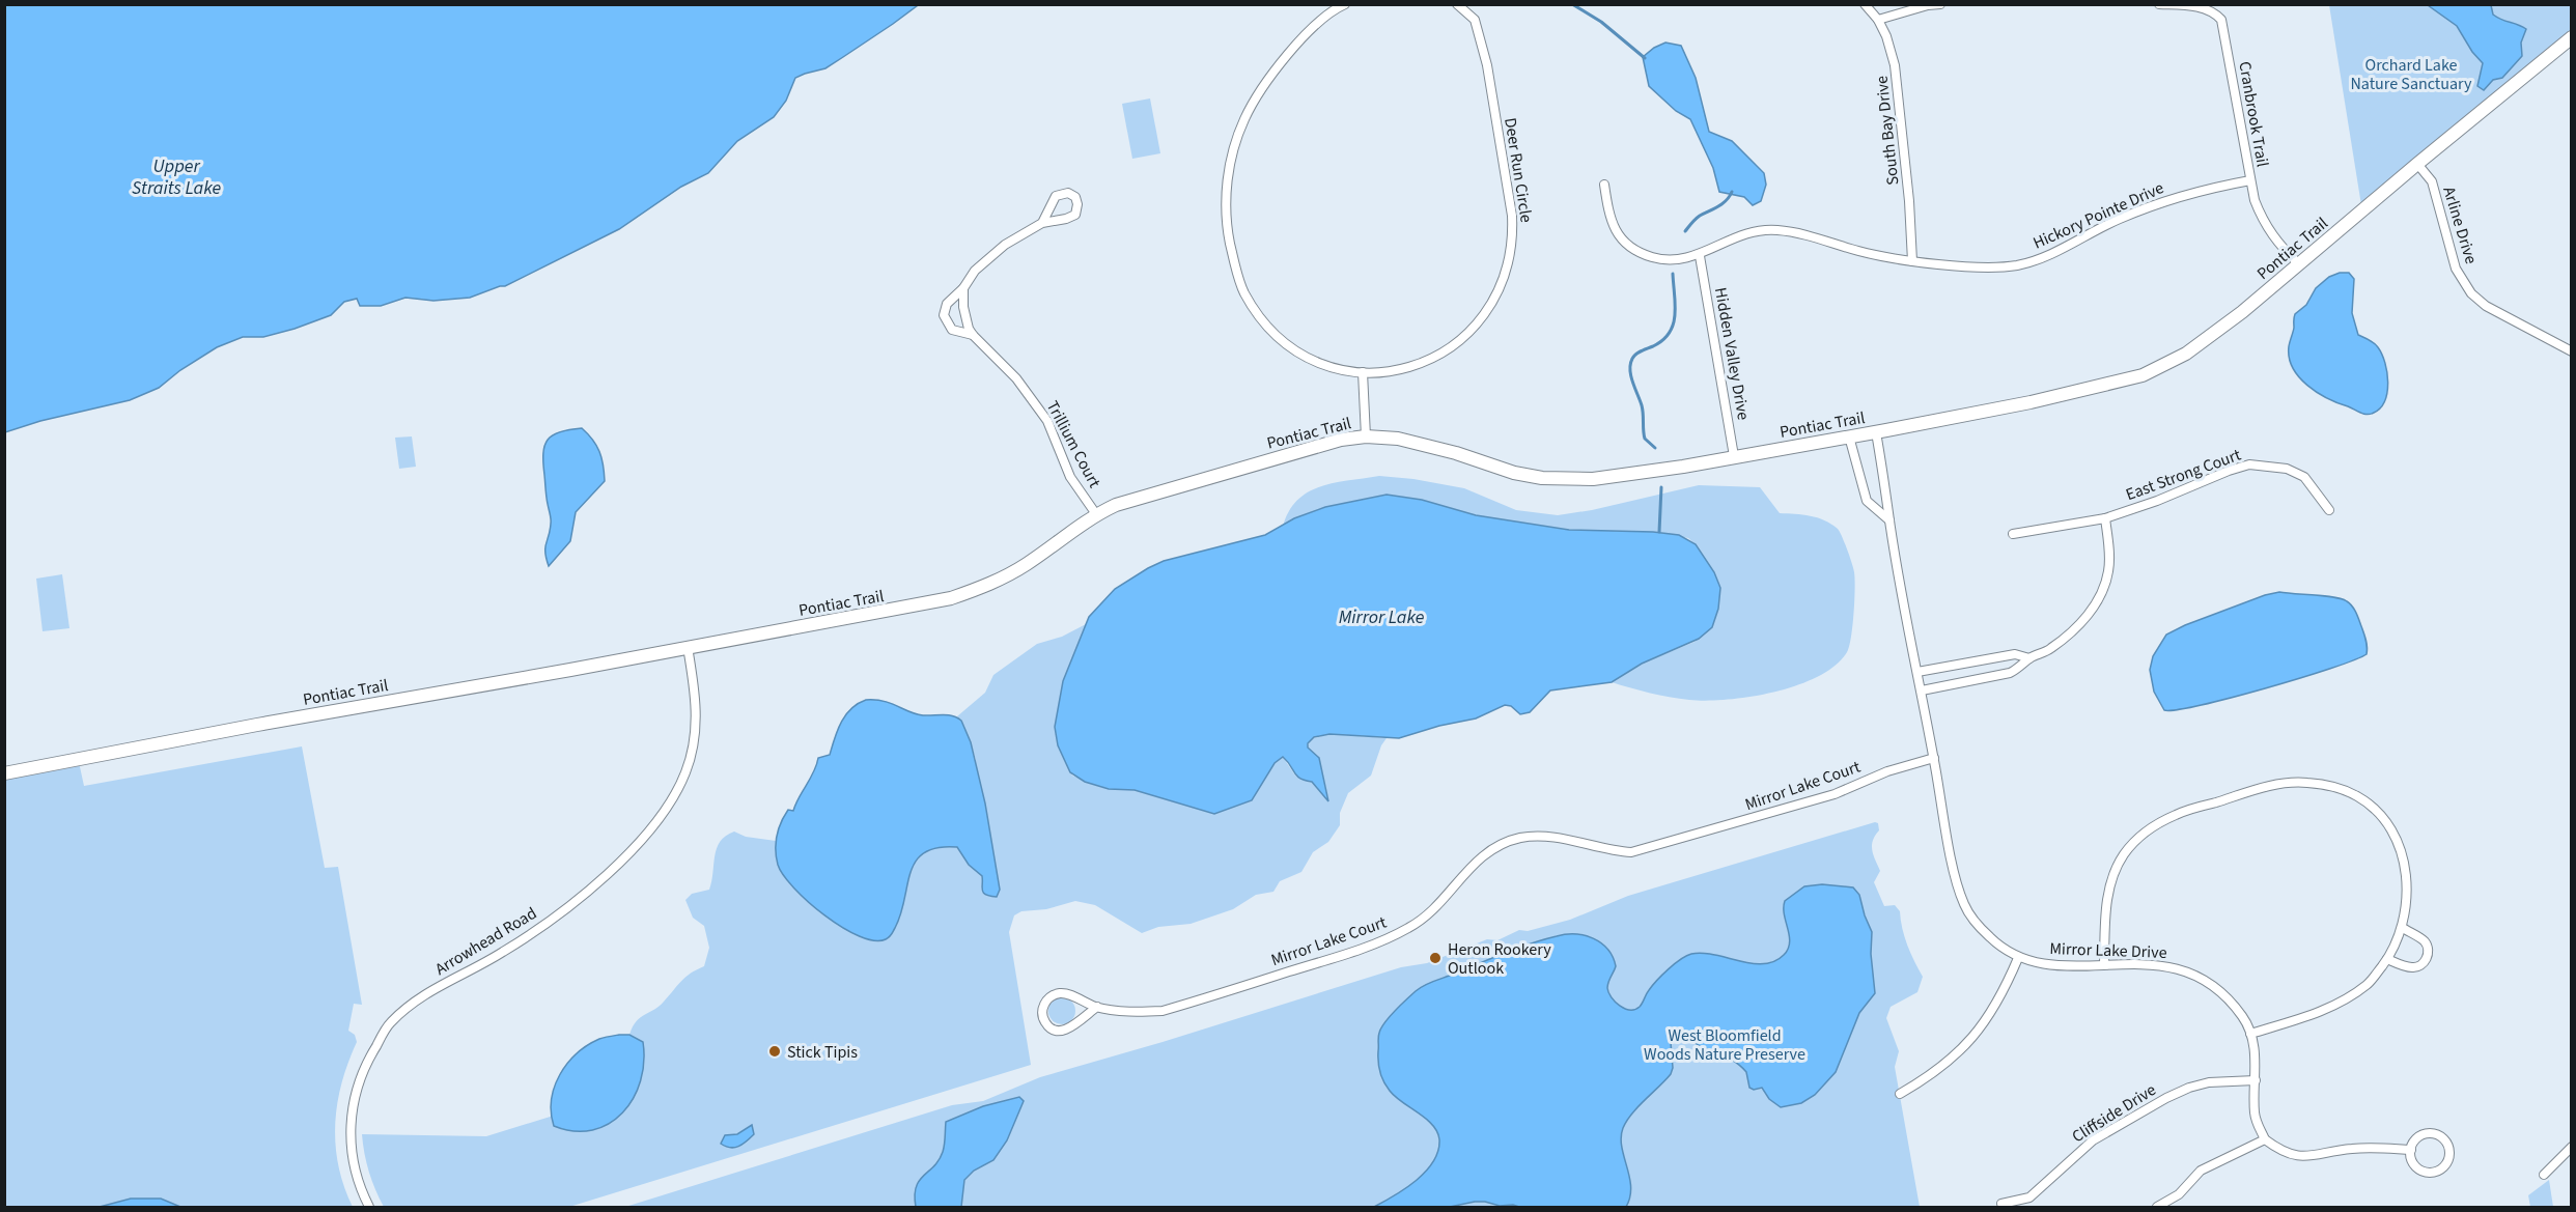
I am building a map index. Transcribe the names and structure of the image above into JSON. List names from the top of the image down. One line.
{"streets":{"main road":["Pontiac Trail"],"street":["Cranbrook Trail","South Bay Drive","Deer Run Circle","Hickory Pointe Drive","Arline Drive","Hidden Valley Drive","Trillium Court","East Strong Court","Mirror Lake Court","Arrowhead Road","Mirror Lake Drive","Cliffside Drive"]},"crossings":[["Cranbrook Trail","Hickory Pointe Drive"],["Cranbrook Trail","Pontiac Trail"],["South Bay Drive","Hickory Pointe Drive"],["Hickory Pointe Drive","Hidden Valley Drive"],["Arline Drive","Pontiac Trail"],["Pontiac Trail","Hidden Valley Drive"],["Pontiac Trail","Trillium Court"],["Pontiac Trail","Arrowhead Road"],["Pontiac Trail","Mirror Lake Drive"],["Mirror Lake Court","Mirror Lake Drive"],["Mirror Lake Drive","Cliffside Drive"]],"water":["Upper Straits Lake","Mirror Lake"],"parks":["Orchard Lake Nature Sanctuary","West Bloomfield Woods Nature Preserve"],"places":["Heron Rookery Outlook","Stick Tipis"]}
